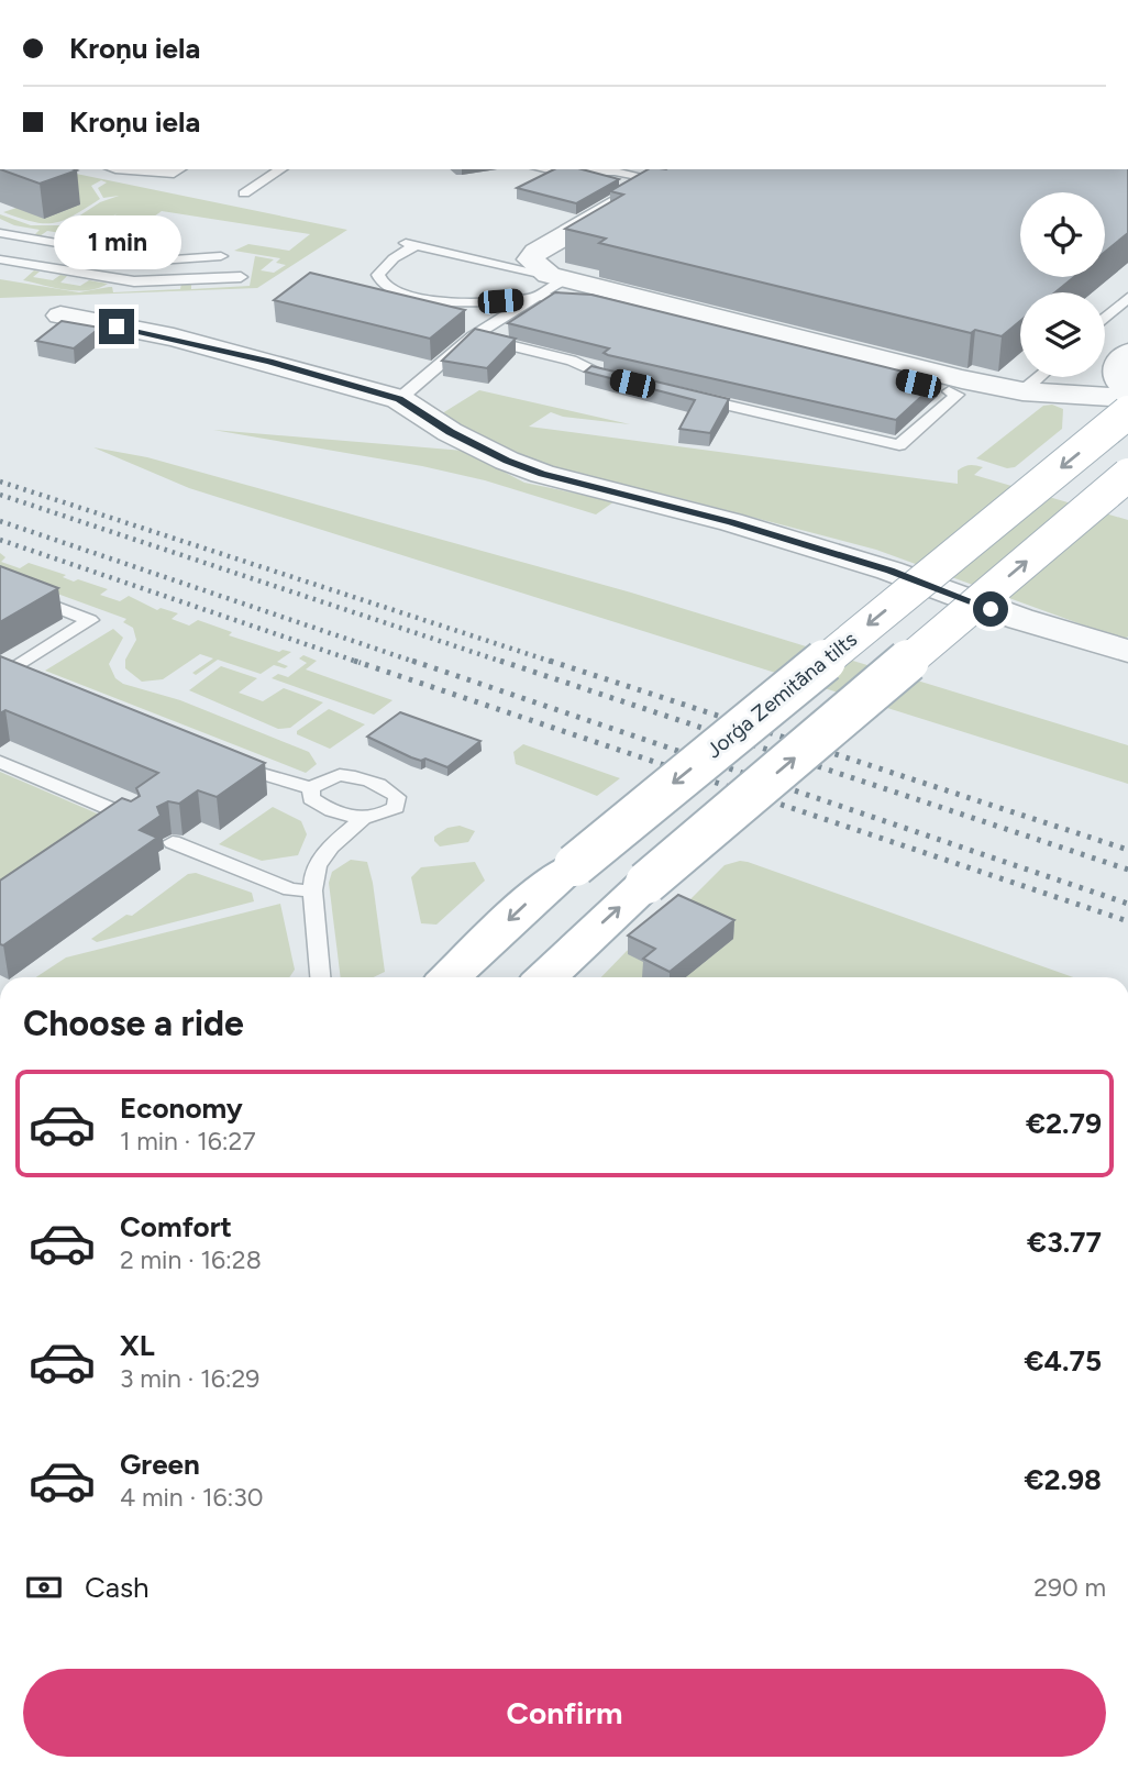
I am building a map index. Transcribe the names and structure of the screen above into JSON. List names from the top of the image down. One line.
{"streets":{"main road":["Jorģa Zemitāna tilts"]},"page":{"banner":["Kroņu iela","Kroņu iela"],"bubble":"1 min","heading":"Choose a ride","list":[{"name":"Economy","note":"1 min · 16:27","value":"€2.79"},{"name":"Comfort","note":"2 min · 16:28","value":"€3.77"},{"name":"XL","note":"3 min · 16:29","value":"€4.75"},{"name":"Green","note":"4 min · 16:30","value":"€2.98"}],"pay":["Cash","290 m"],"buttons":"Confirm"}}
